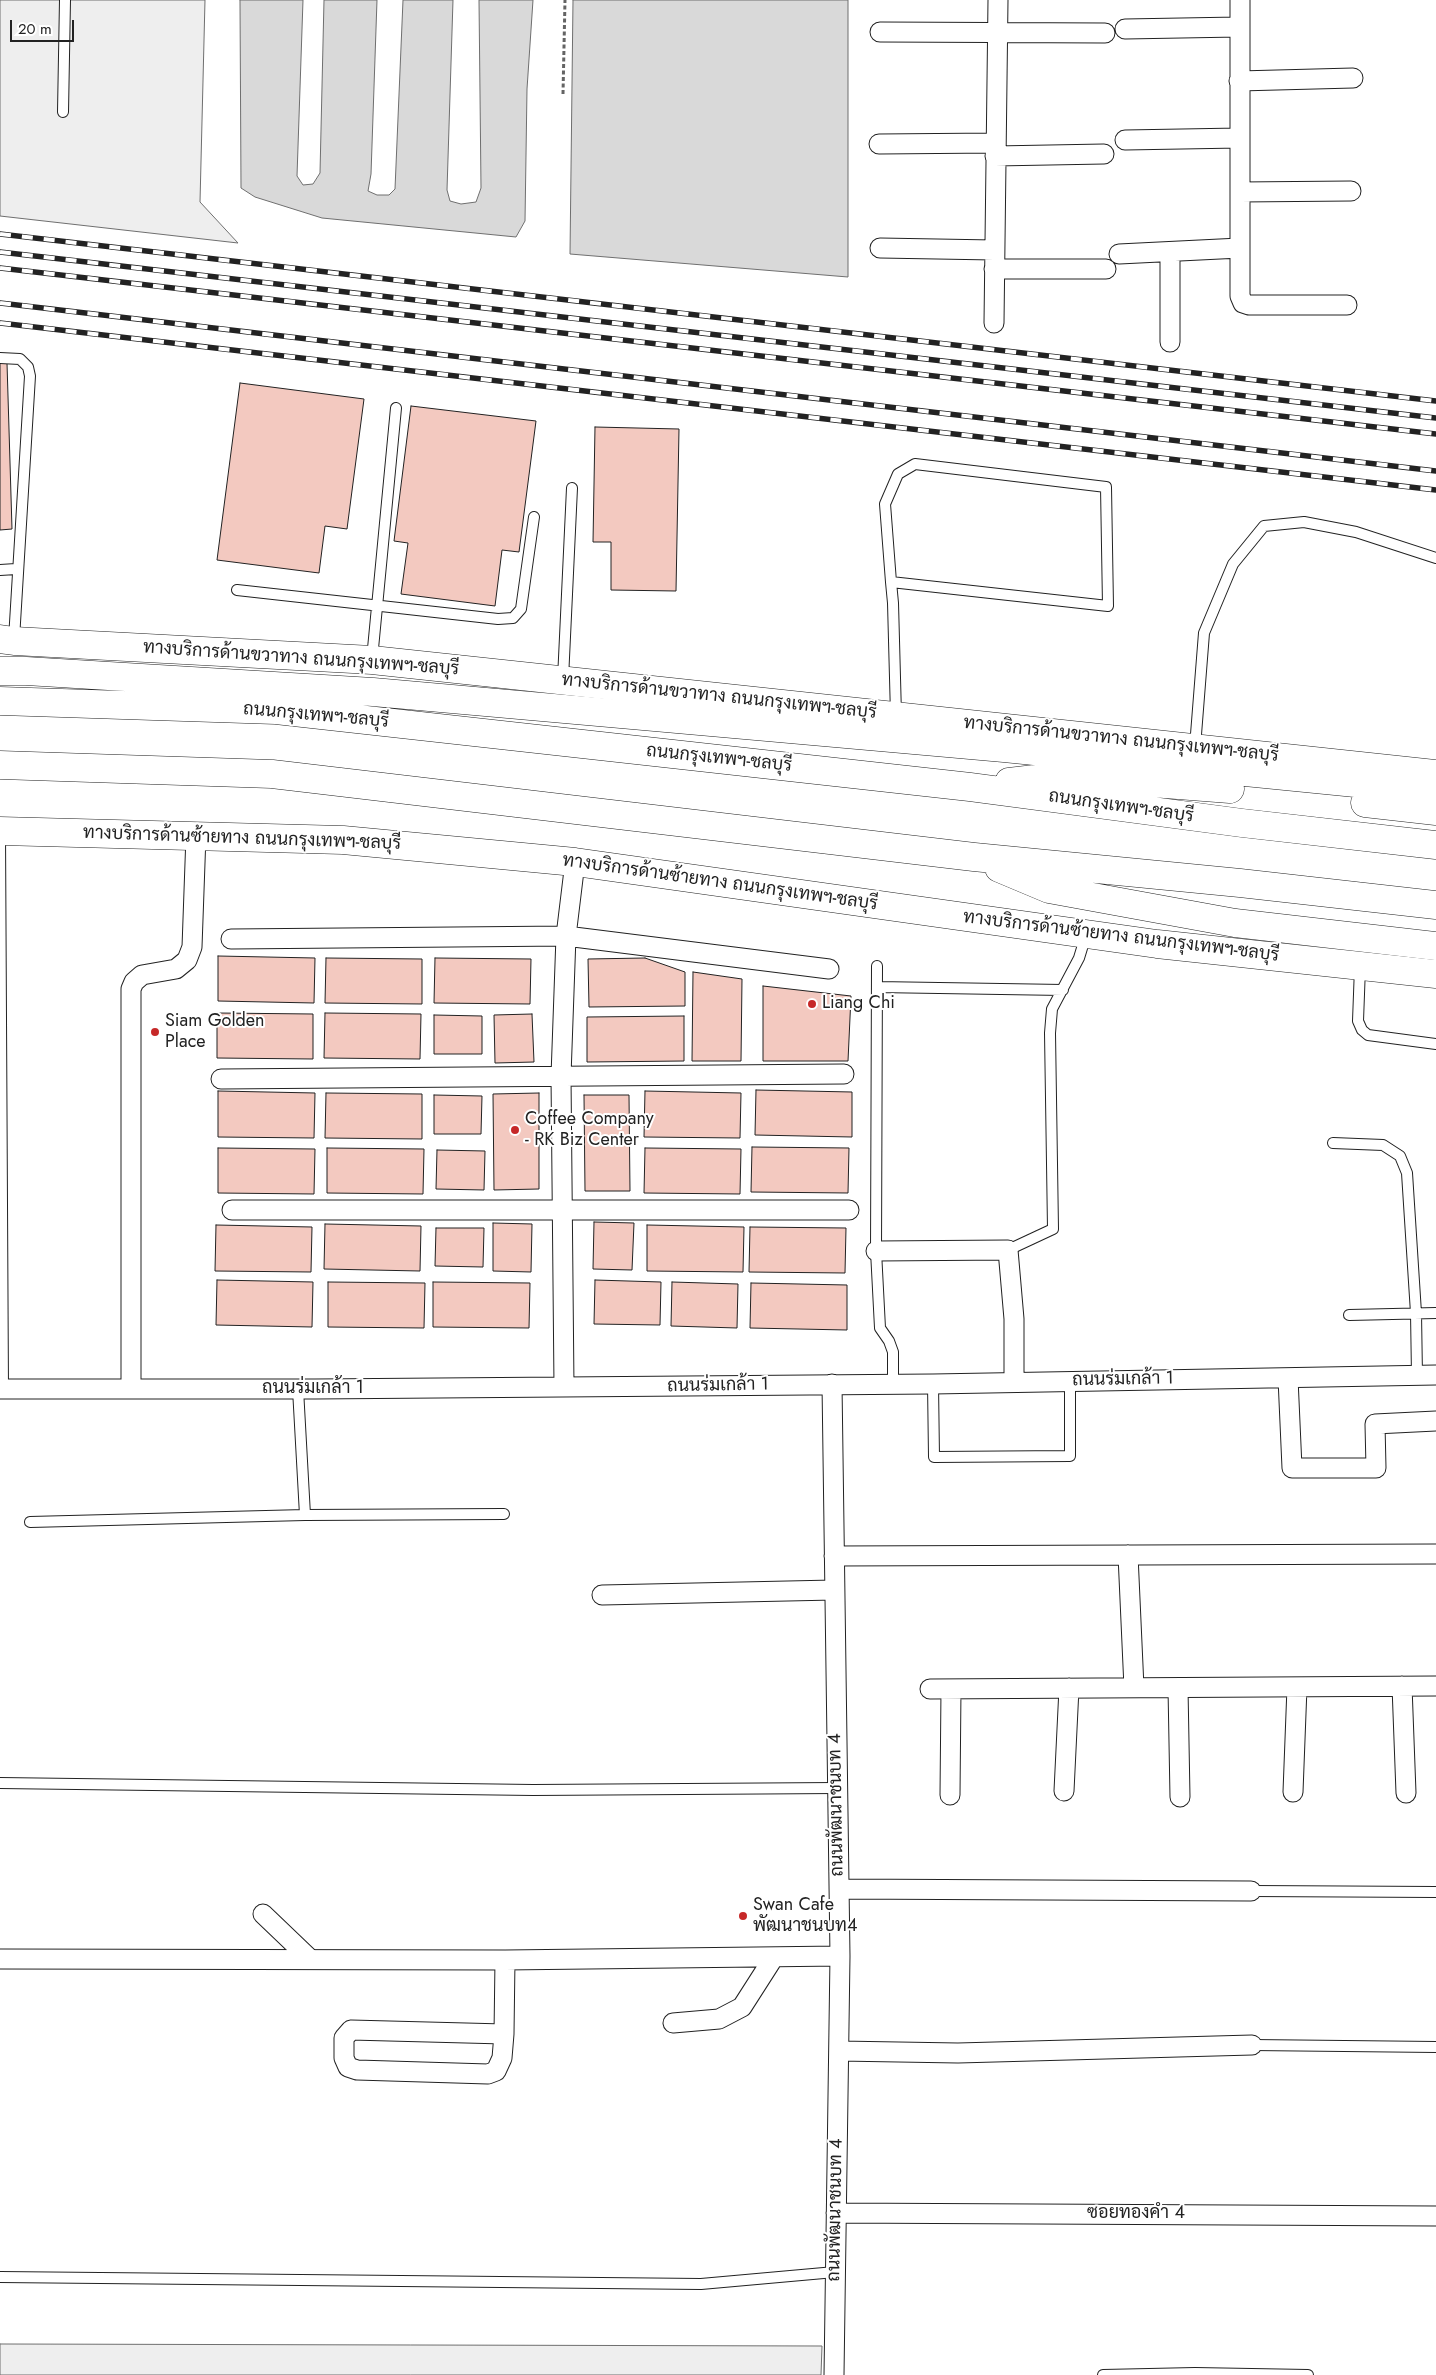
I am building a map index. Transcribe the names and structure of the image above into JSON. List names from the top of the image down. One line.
{"streets":{"main road":["ทางบริการด้านขวาทาง ถนนกรุงเทพฯ-ชลบุรี","ถนนกรุงเทพฯ-ชลบุรี","ทางบริการด้านซ้ายทาง ถนนกรุงเทพฯ-ชลบุรี"],"street":["ถนนร่มเกล้า 1","ถนนพัฒนาชนบท 4","ซอยทองคำ 4"]},"crossings":[["ถนนร่มเกล้า 1","ถนนพัฒนาชนบท 4"],["ถนนพัฒนาชนบท 4","ซอยทองคำ 4"]],"places":["Liang Chi","Siam Golden Place","Coffee Company - RK Biz Center","Swan Cafe พัฒนาชนบท4"],"scale_bar":"20 m"}
